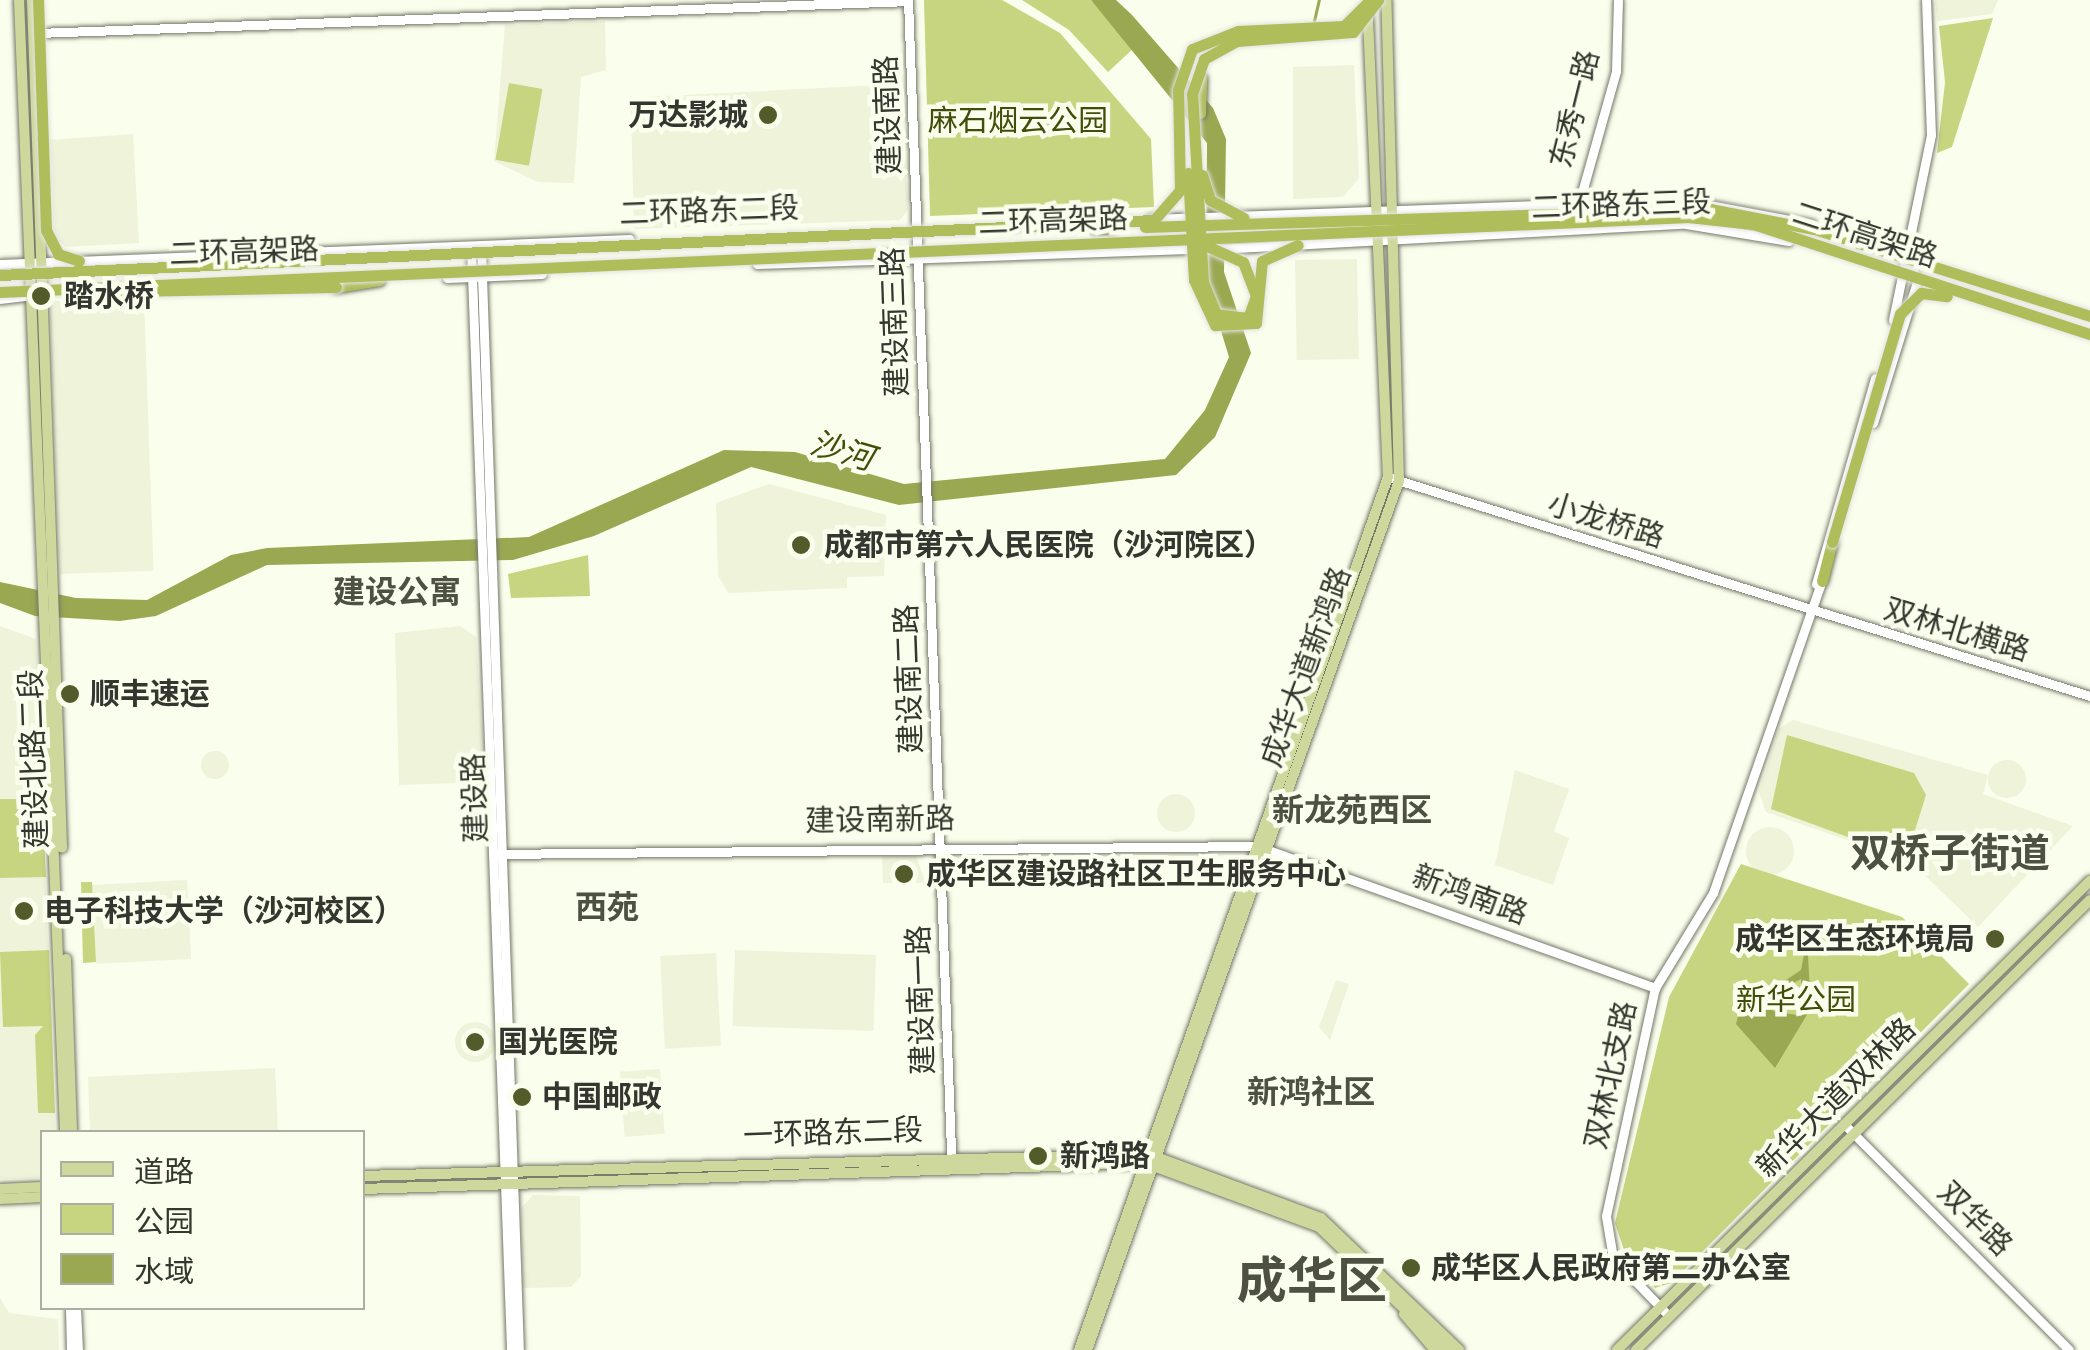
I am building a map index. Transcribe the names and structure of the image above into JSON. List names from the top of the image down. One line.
{"streets":{"highway":["二环高架路"],"main road":["成华大道新鸿路","建设北路二段","新华大道双林路","一环路东二段"],"street":["东秀一路","建设南路","二环路东三段","二环路东二段","建设南三路","小龙桥路","双林北横路","建设南二路","建设路","建设南新路","新鸿南路","建设南一路","双林北支路","双华路"]},"crossings":[["东秀一路","二环路东三段"],["建设南路","二环路东二段"],["建设南路","建设南三路"],["二环路东三段","二环路东二段"],["二环路东三段","二环高架路"],["二环路东三段","成华大道新鸿路"],["二环路东二段","二环高架路"],["二环路东二段","建设南三路"],["二环路东二段","成华大道新鸿路"],["二环路东二段","建设北路二段"],["二环路东二段","建设路"],["二环高架路","建设北路二段"],["建设南三路","建设南二路"],["小龙桥路","双林北横路"],["小龙桥路","成华大道新鸿路"],["小龙桥路","双林北支路"],["双林北横路","双林北支路"],["成华大道新鸿路","建设南新路"],["成华大道新鸿路","新鸿南路"],["成华大道新鸿路","一环路东二段"],["建设南二路","建设南新路"],["建设南二路","建设南一路"],["建设路","建设南新路"],["建设路","一环路东二段"],["建设南新路","新鸿南路"],["建设南新路","建设南一路"],["新鸿南路","双林北支路"],["建设南一路","一环路东二段"],["双林北支路","新华大道双林路"],["新华大道双林路","双华路"]],"districts":["建设公寓","新龙苑西区","双桥子街道","西苑","新鸿社区","成华区"],"water":["沙河"],"parks":["麻石烟云公园","新华公园"],"places":["万达影城","踏水桥","成都市第六人民医院（沙河院区）","顺丰速运","成华区建设路社区卫生服务中心","电子科技大学（沙河校区）","成华区生态环境局","国光医院","中国邮政","新鸿路","成华区人民政府第二办公室"],"legend":["道路","公园","水域"]}
